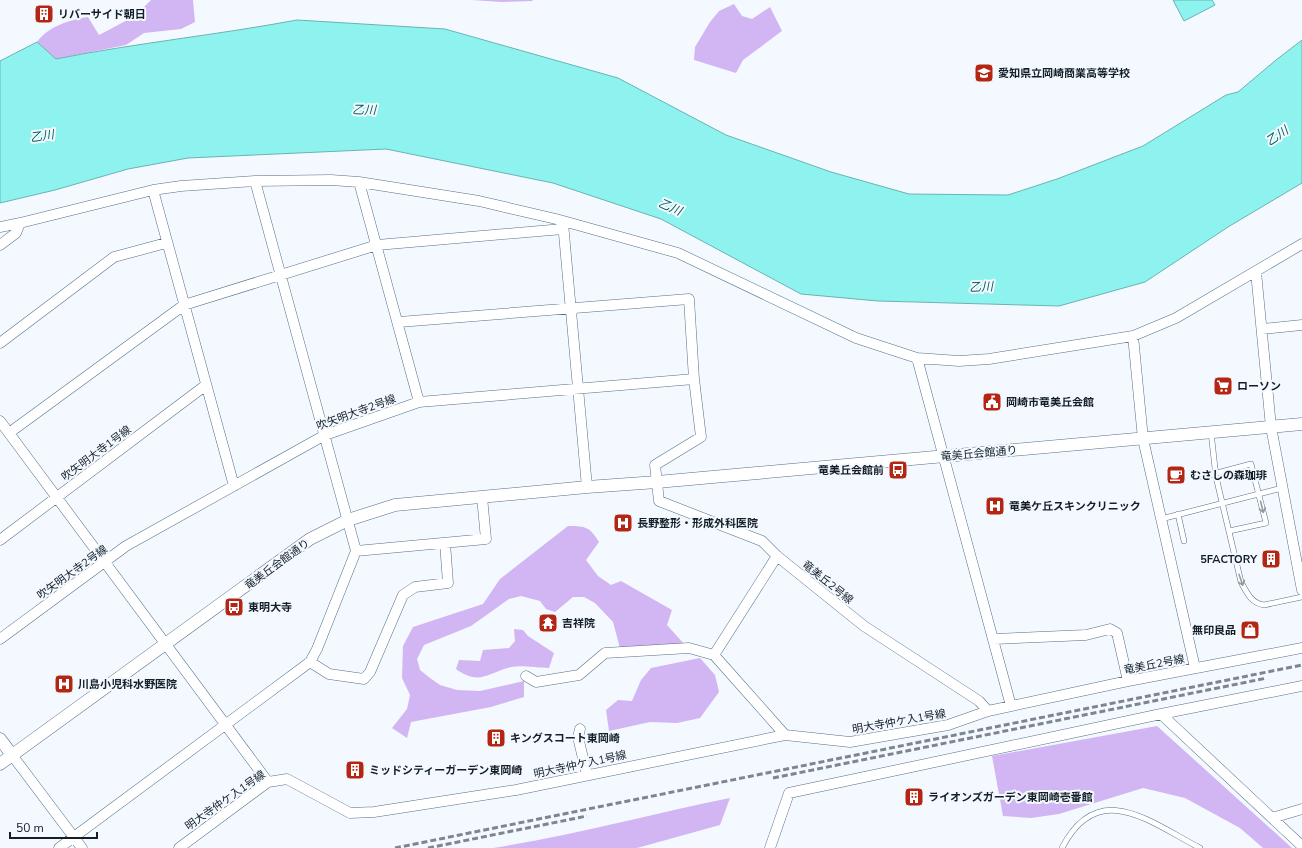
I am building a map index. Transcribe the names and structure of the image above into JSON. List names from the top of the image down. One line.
{"streets":{"street":["吹矢明大寺2号線","吹矢明大寺1号線","竜美丘会館通り","竜美丘2号線","明大寺仲ケ入1号線"]},"crossings":[["竜美丘会館通り","竜美丘2号線"],["竜美丘2号線","明大寺仲ケ入1号線"]],"water":["乙川"],"places":{"building":["リバーサイド朝日","5FACTORY","キングスコート東岡崎","ミッドシティーガーデン東岡崎","ライオンズガーデン東岡崎壱番館"],"school or university":["愛知県立岡崎商業高等学校"],"supermarket":["ローソン"],"public building":["岡崎市竜美丘会館"],"bus stop":["竜美丘会館前","東明大寺"],"cafe":["むさしの森珈琲"],"hospital":["竜美ケ丘スキンクリニック","長野整形・形成外科医院","川島小児科水野医院"],"temple":["吉祥院"],"shop":["無印良品"]},"scale_bar":"50 m"}
